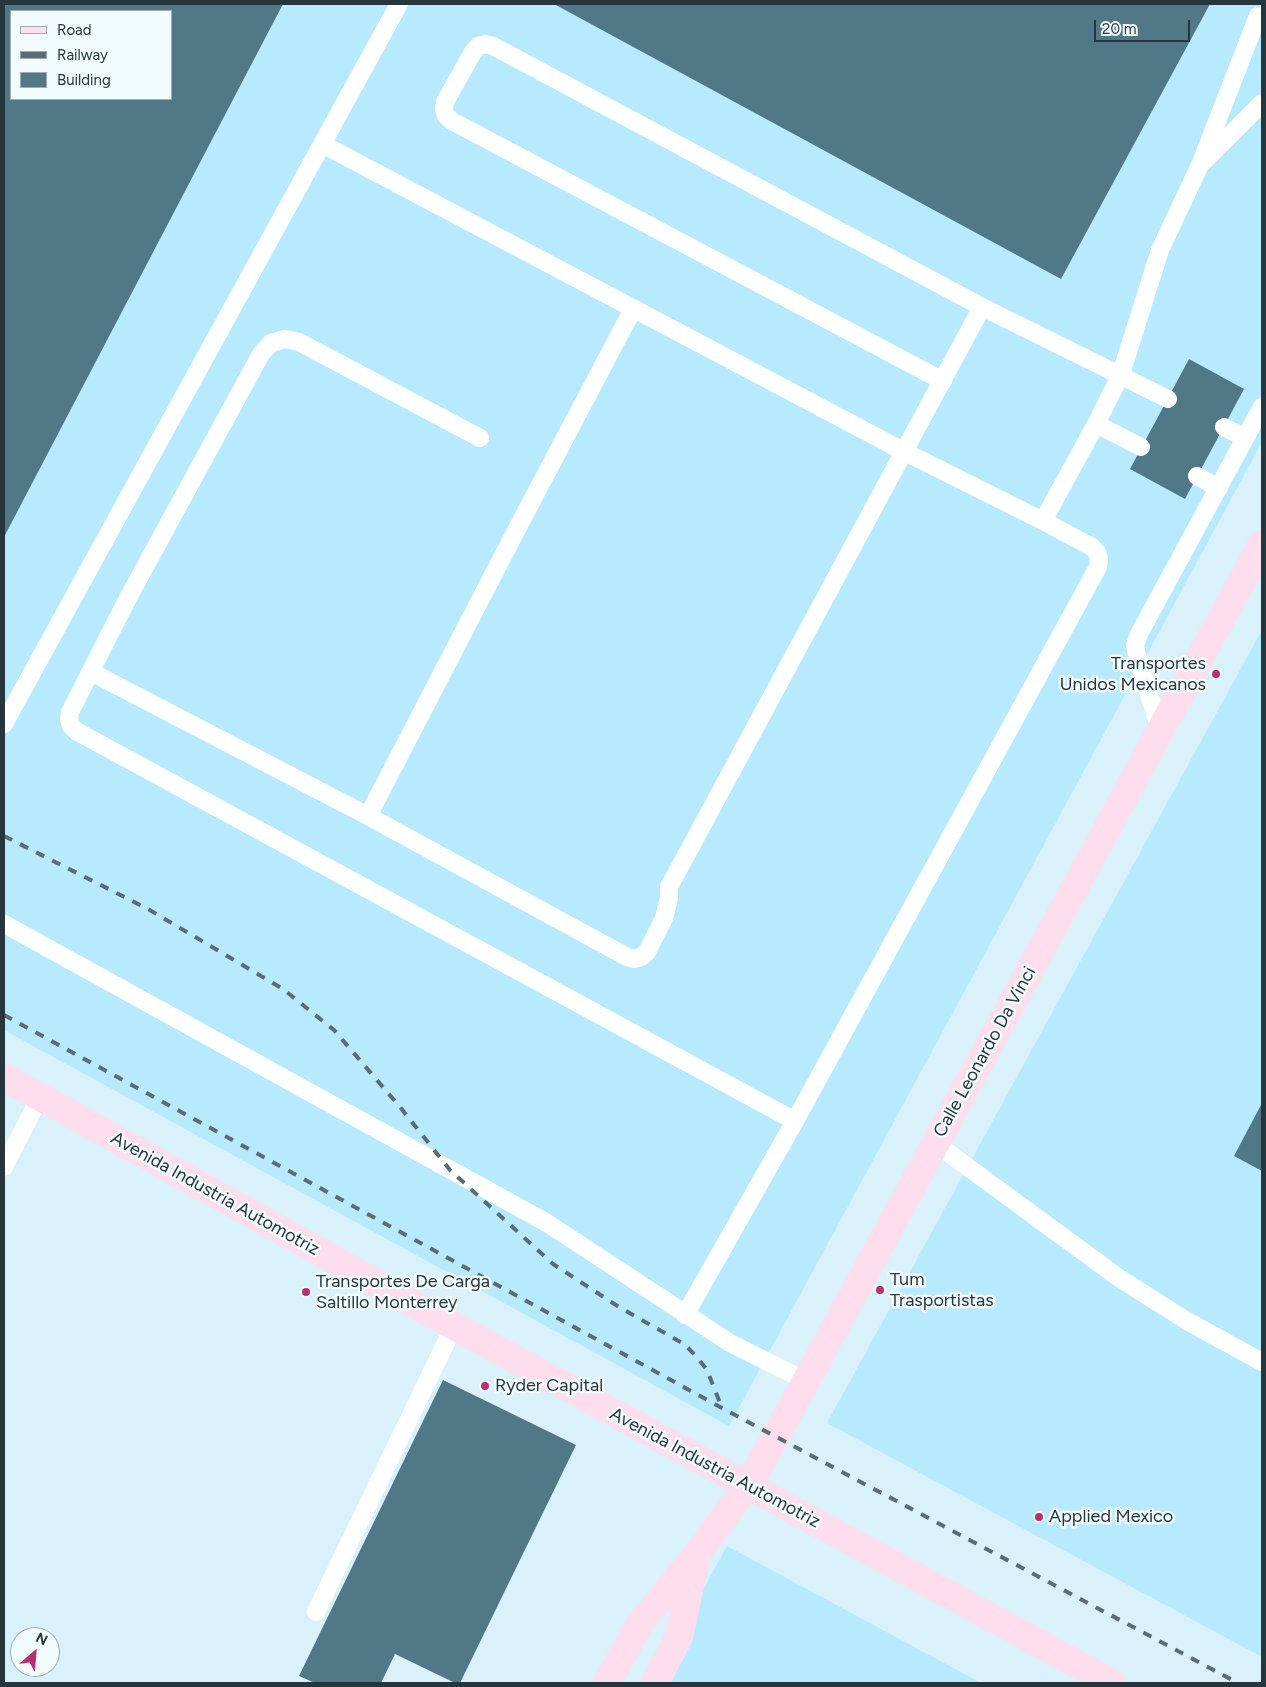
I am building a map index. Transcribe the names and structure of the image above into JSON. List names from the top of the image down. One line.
{"streets":{"main road":["Calle Leonardo Da Vinci","Avenida Industria Automotriz"]},"crossings":[["Calle Leonardo Da Vinci","Avenida Industria Automotriz"]],"places":["Transportes Unidos Mexicanos","Tum Trasportistas","Transportes De Carga Saltillo Monterrey","Ryder Capital","Applied Mexico"],"legend":["Road","Railway","Building"],"scale_bar":"20 m","north":"top right"}
